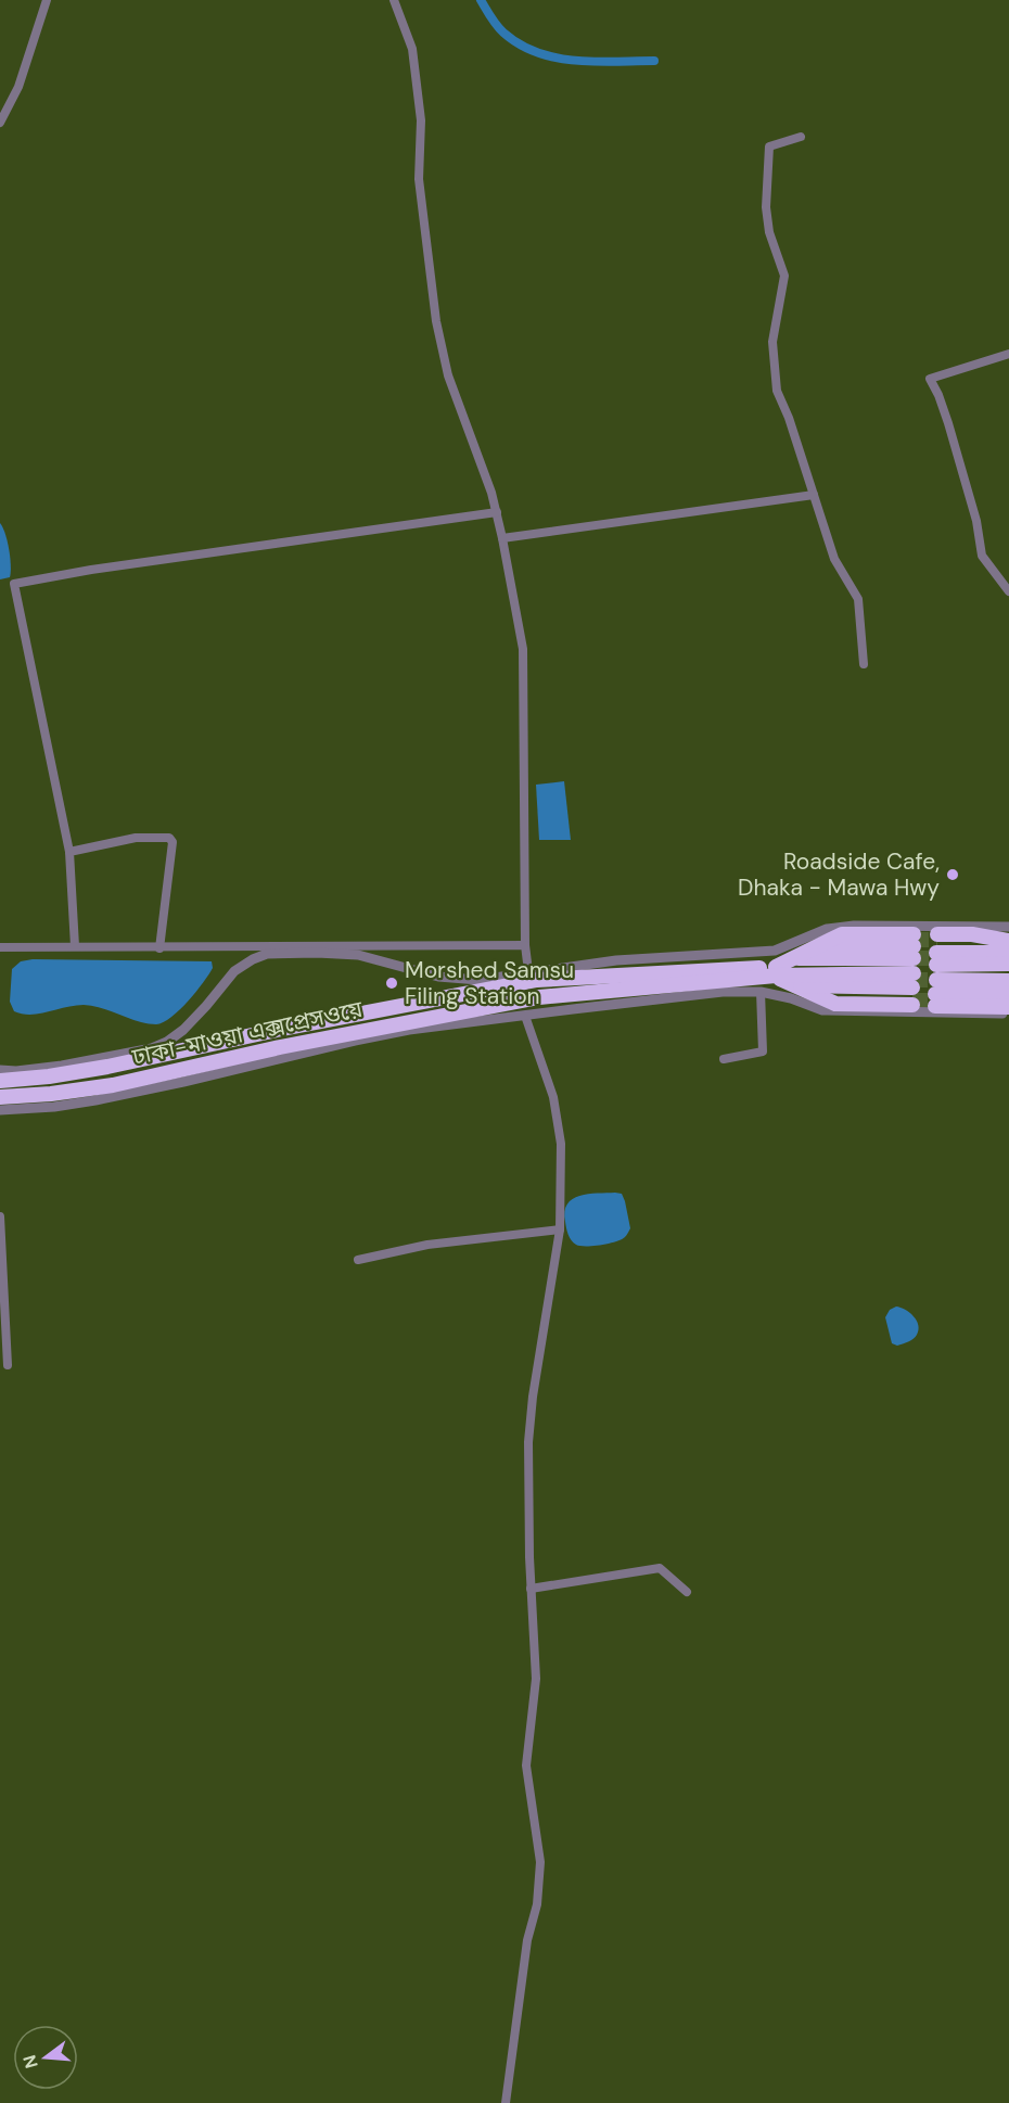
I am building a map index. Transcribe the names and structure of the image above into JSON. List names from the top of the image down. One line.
{"streets":{"highway":["ঢাকা-মাওয়া এক্সপ্রেসওয়ে"]},"places":["Roadside Cafe, Dhaka - Mawa Hwy","Morshed Samsu Filing Station"],"north":"left"}
